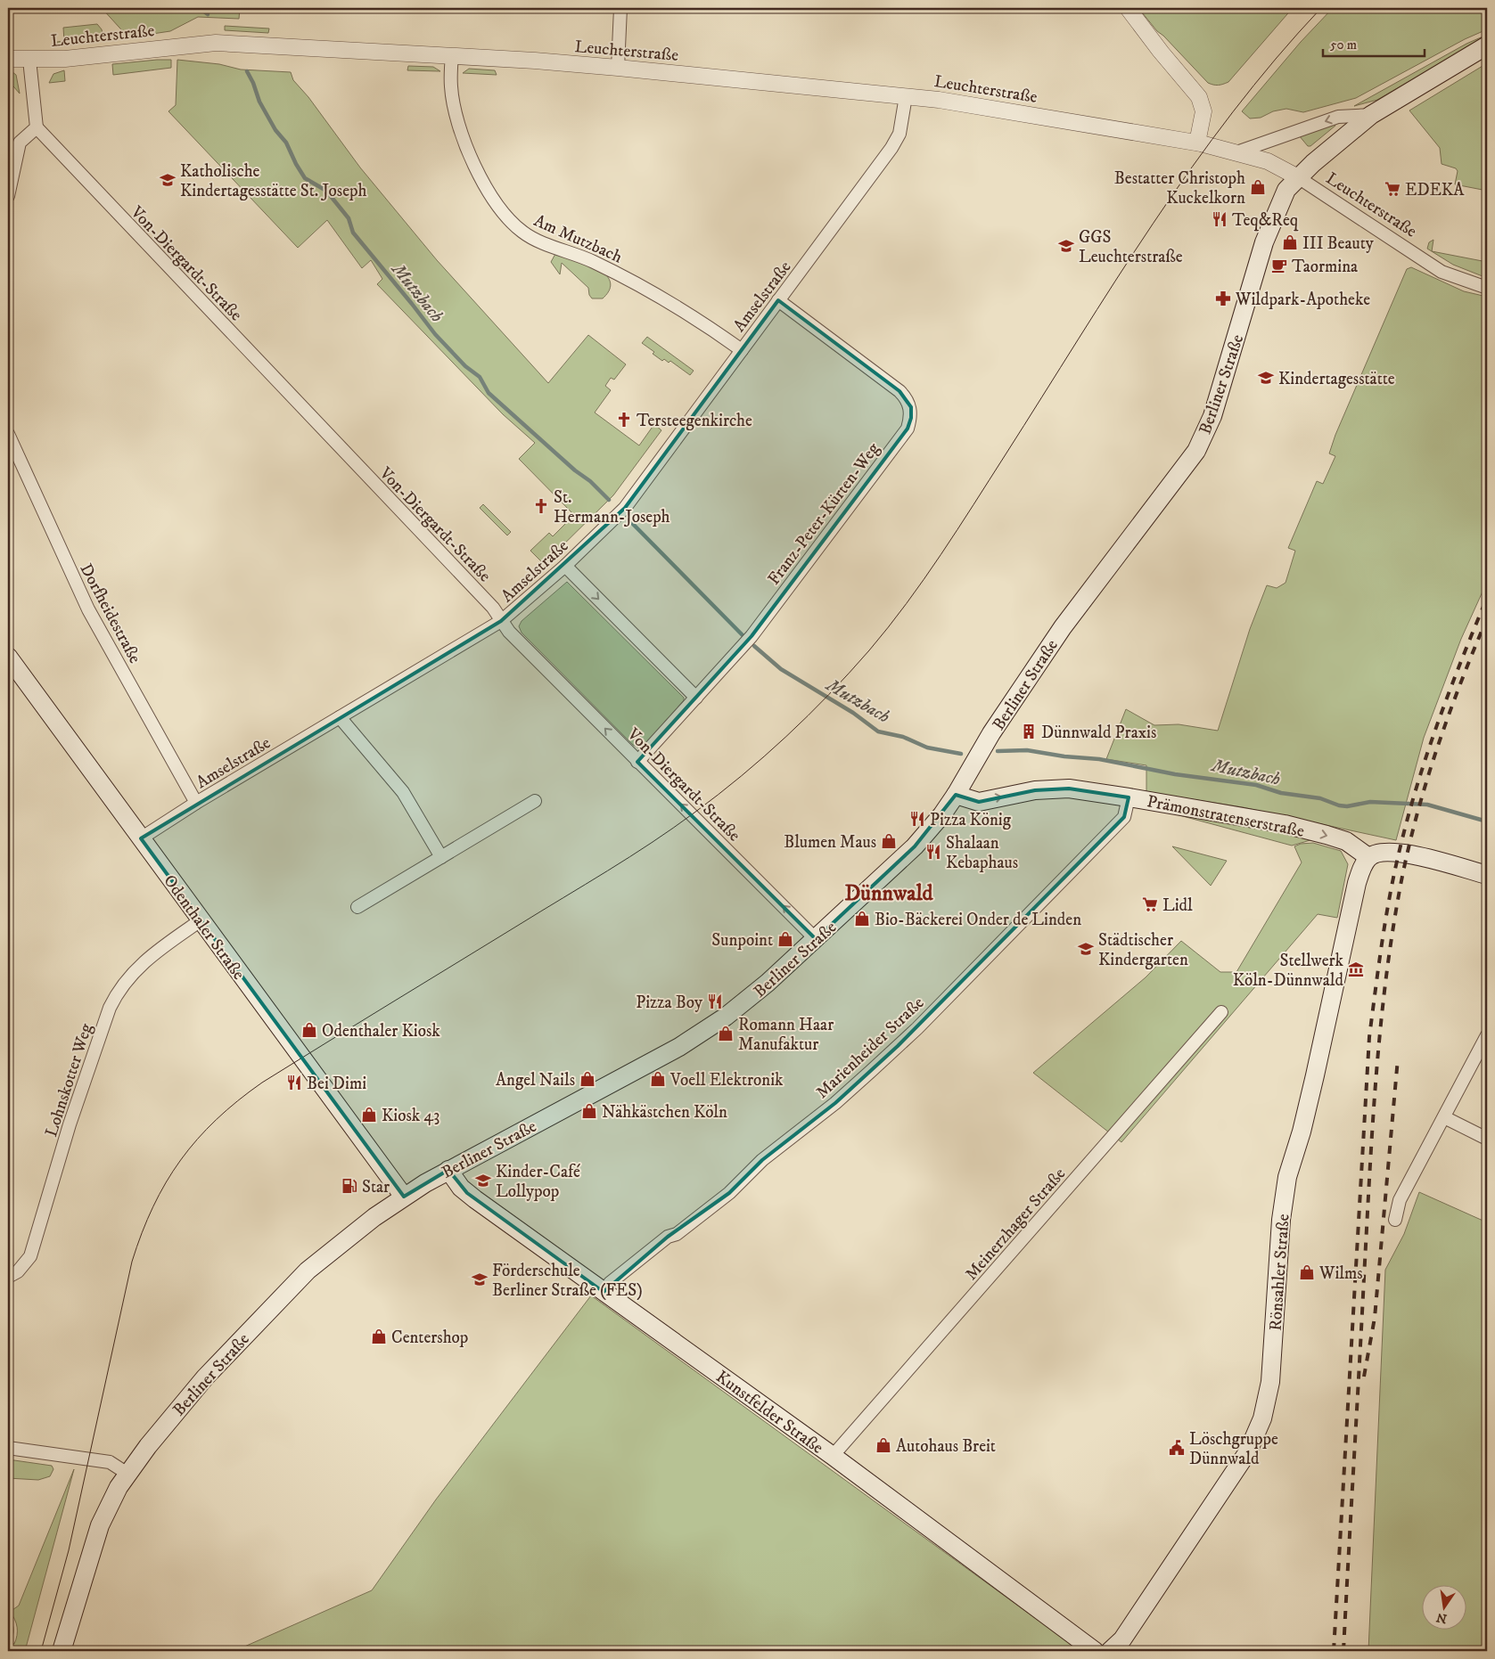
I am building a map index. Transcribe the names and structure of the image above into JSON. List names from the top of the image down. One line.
{"streets":{"main road":["Berliner Straße","Prämonstratenserstraße","Odenthaler Straße","Rönsahler Straße","Kunstfelder Straße"],"street":["Leuchterstraße","Am Mutzbach","Von-Diergardt-Straße","Amselstraße","Franz-Peter-Kürten-Weg","Dorfheidestraße","Marienheider Straße","Lohnskotter Weg","Meinerzhager Straße"]},"crossings":[["Leuchterstraße","Am Mutzbach"],["Leuchterstraße","Amselstraße"],["Leuchterstraße","Berliner Straße"],["Am Mutzbach","Amselstraße"],["Von-Diergardt-Straße","Amselstraße"],["Von-Diergardt-Straße","Berliner Straße"],["Von-Diergardt-Straße","Franz-Peter-Kürten-Weg"],["Amselstraße","Franz-Peter-Kürten-Weg"],["Amselstraße","Dorfheidestraße"],["Amselstraße","Odenthaler Straße"],["Berliner Straße","Prämonstratenserstraße"],["Berliner Straße","Odenthaler Straße"],["Berliner Straße","Kunstfelder Straße"],["Prämonstratenserstraße","Marienheider Straße"],["Prämonstratenserstraße","Rönsahler Straße"],["Odenthaler Straße","Lohnskotter Weg"],["Marienheider Straße","Kunstfelder Straße"],["Meinerzhager Straße","Kunstfelder Straße"]],"one_way":["Prämonstratenserstraße"],"districts":["Dünnwald"],"water":["Mutzbach"],"places":{"school or university":["Katholische Kindertagesstätte St. Joseph","GGS Leuchterstraße","Kindertagesstätte","Städtischer Kindergarten","Kinder-Café Lollypop","Förderschule Berliner Straße (FES)"],"shop":["Bestatter Christoph Kuckelkorn","III Beauty","Blumen Maus","Bio-Bäckerei Onder de Linden","Sunpoint","Odenthaler Kiosk","Romann Haar Manufaktur","Angel Nails","Voell Elektronik","Nähkästchen Köln","Kiosk 43","Wilms","Centershop","Autohaus Breit"],"supermarket":["EDEKA","Lidl"],"restaurant":["Teq&Req","Pizza König","Shalaan Kebaphaus","Pizza Boy","Bei Dimi"],"cafe":["Taormina"],"pharmacy":["Wildpark-Apotheke"],"church":["Tersteegenkirche","St. Hermann-Joseph"],"building":["Dünnwald Praxis"],"museum":["Stellwerk Köln-Dünnwald"],"fuel station":["Star"],"public building":["Löschgruppe Dünnwald"]},"scale_bar":"50 m","north":"bottom"}
